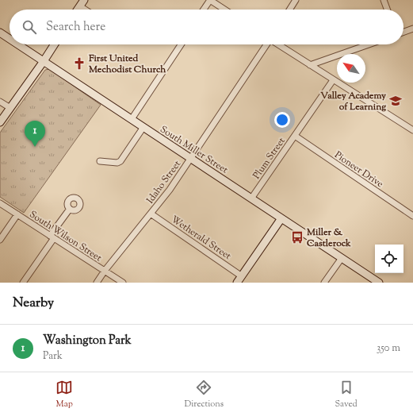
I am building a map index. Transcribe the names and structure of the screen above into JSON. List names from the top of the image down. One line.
{"streets":{"main road":["South Miller Street"],"street":["Plum Street","Pioneer Drive","Idaho Street","South Wilson Street","Wetherald Street"]},"crossings":[["South Miller Street","Plum Street"],["South Miller Street","Idaho Street"],["Plum Street","Pioneer Drive"],["Idaho Street","South Wilson Street"],["Idaho Street","Wetherald Street"]],"places":{"church":["First United Mechodist Church"],"school or university":["Valley Academy of Learning"],"bus stop":["Miller & Castlerock"]},"north":"top left","page":{"search":"Search here","pins":"1","heading":"Nearby","list":[{"mark":"1","name":"Washington Park","note":"Park","value":"350 m"}],"nav":["Map","Directions","Saved"]}}
